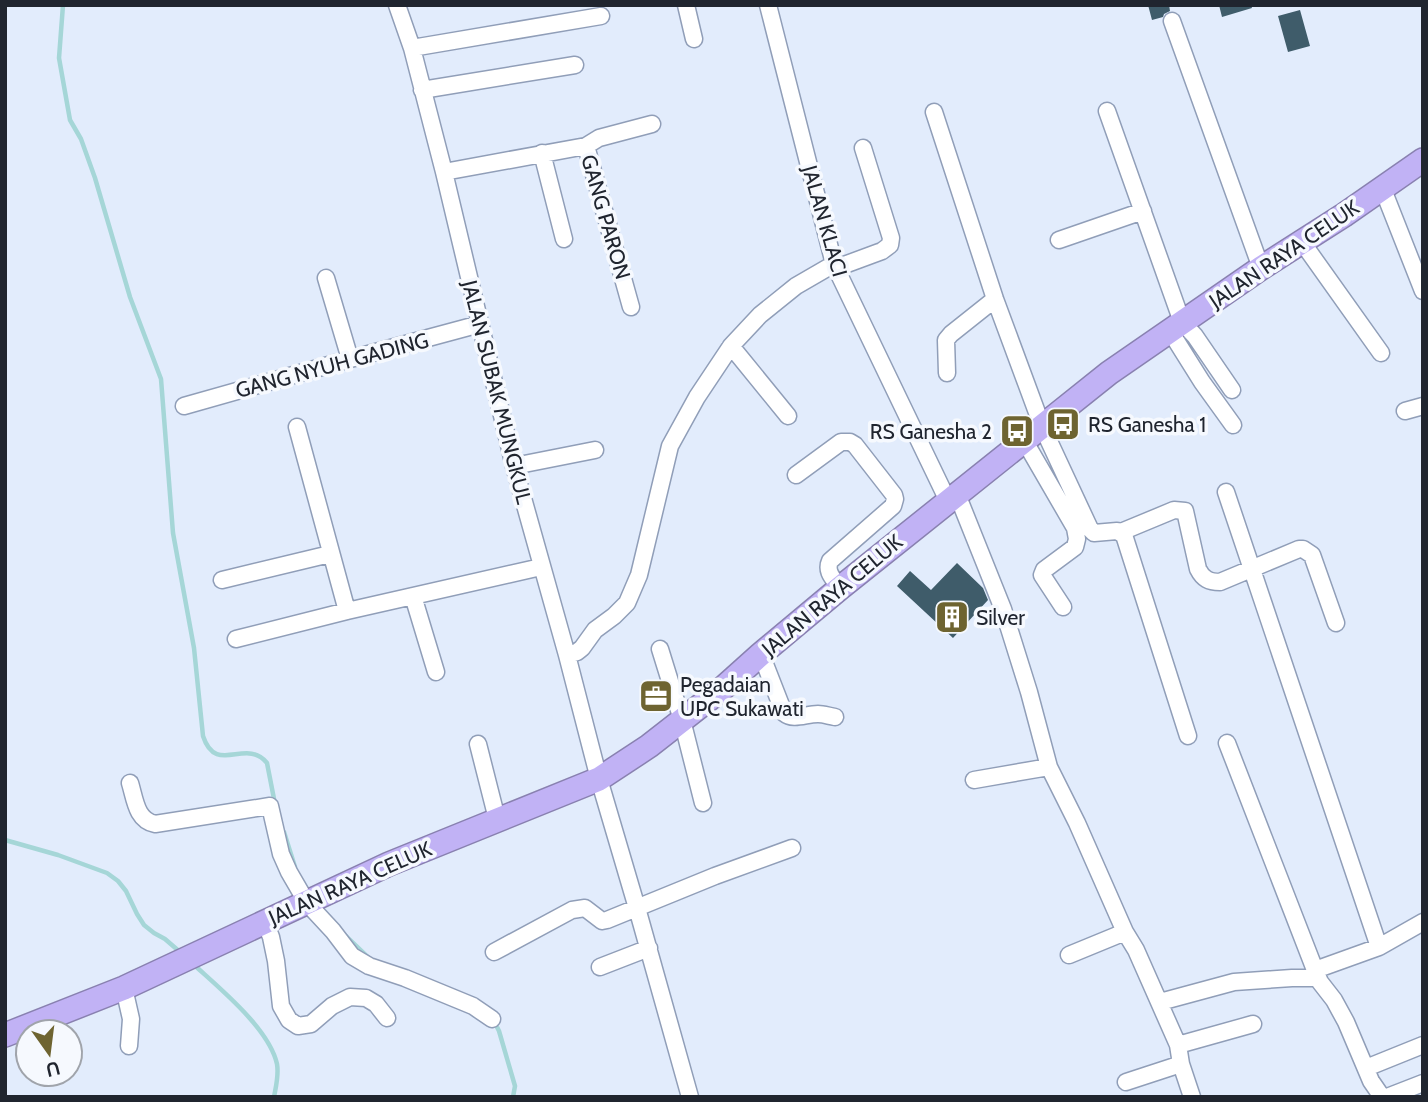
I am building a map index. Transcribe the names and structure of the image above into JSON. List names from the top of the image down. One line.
{"streets":{"highway":["JALAN RAYA CELUK"],"street":["GANG PARON","JALAN KLACI","GANG NYUH GADING","JALAN SUBAK MUNGKUL"]},"crossings":[["GANG PARON","JALAN SUBAK MUNGKUL"],["JALAN KLACI","JALAN RAYA CELUK"],["JALAN RAYA CELUK","JALAN SUBAK MUNGKUL"],["GANG NYUH GADING","JALAN SUBAK MUNGKUL"]],"places":{"bus stop":["RS Ganesha 1","RS Ganesha 2"],"building":["Silver"],"office":["Pegadaian UPC Sukawati"]},"north":"bottom"}
